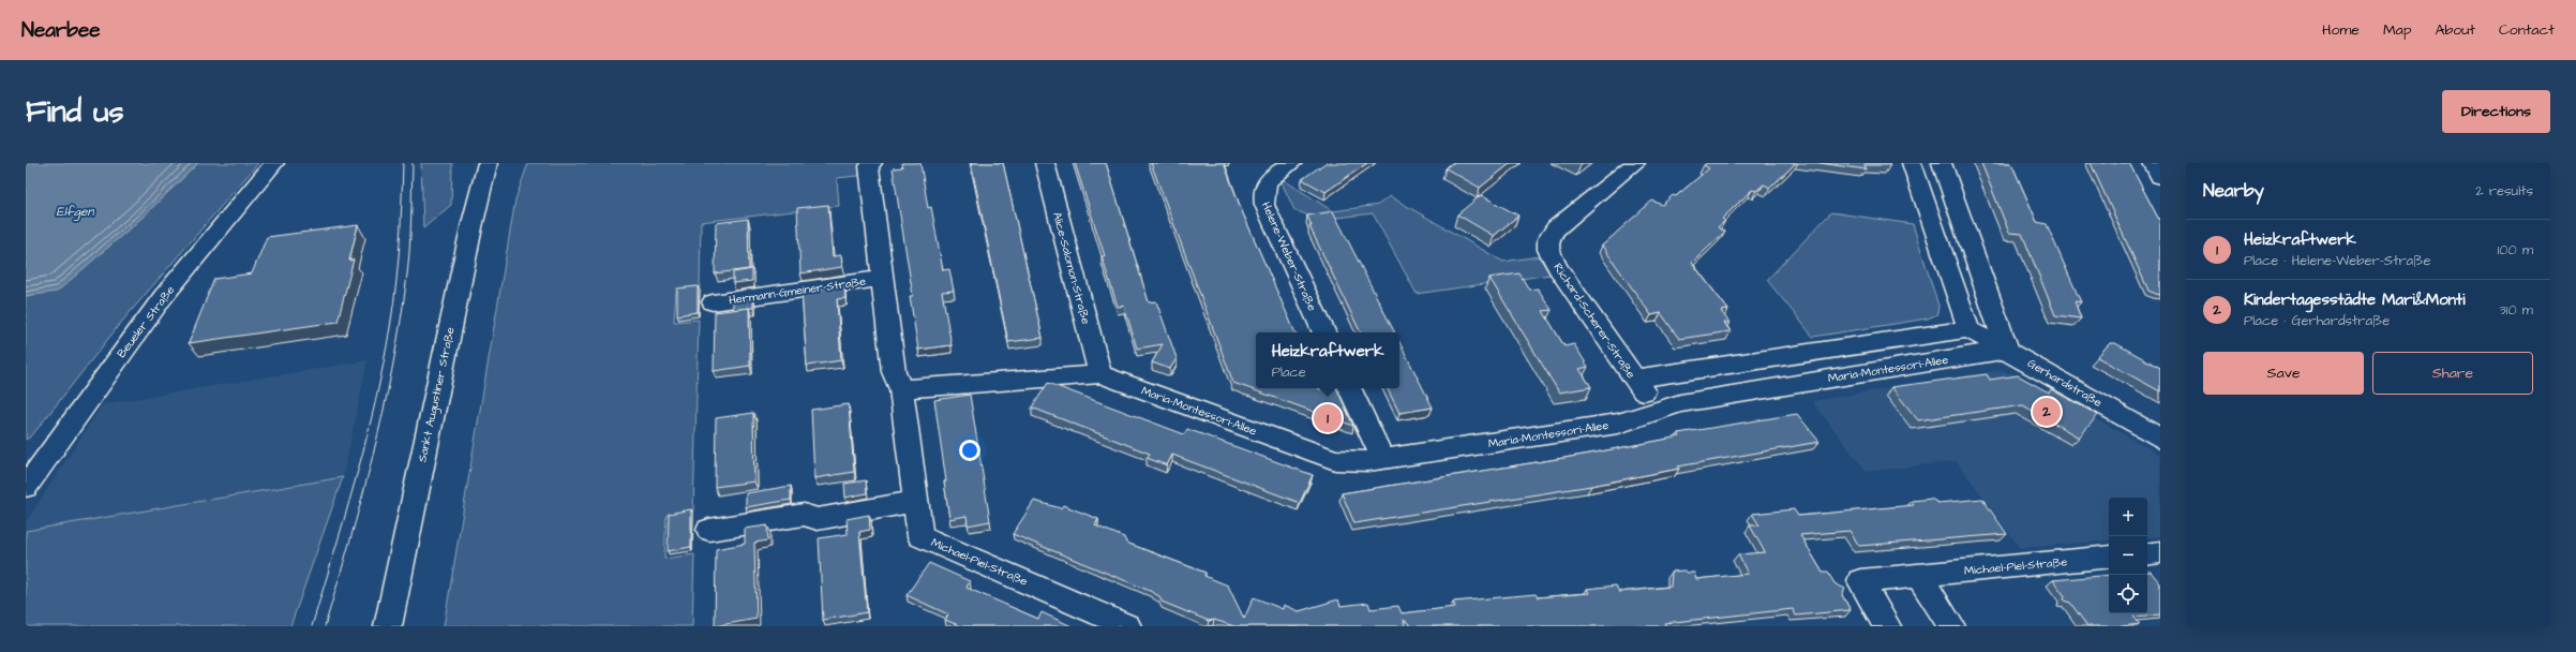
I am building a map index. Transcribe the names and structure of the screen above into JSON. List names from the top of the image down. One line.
{"streets":{"street":["Helene-Weber-Straße","Alice-Salomon-Straße","Hermann-Gmeiner-Straße","Richard-Scherer-Straße","Beueler Straße","Maria-Montessori-Allee","Gerhardstraße","Sankt Augustiner Straße","Michael-Piel-Straße"]},"crossings":[["Alice-Salomon-Straße","Maria-Montessori-Allee"],["Hermann-Gmeiner-Straße","Maria-Montessori-Allee"],["Hermann-Gmeiner-Straße","Michael-Piel-Straße"],["Richard-Scherer-Straße","Maria-Montessori-Allee"],["Maria-Montessori-Allee","Gerhardstraße"],["Maria-Montessori-Allee","Michael-Piel-Straße"]],"water":["Elfgen"],"page":{"header":"Nearbee","nav":["Home","Map","About","Contact"],"buttons":["Directions",["Save","Share"]],"title":"Find us","heading":["Nearby","2 results"],"list":[{"mark":"1","name":"Heizkraftwerk","note":"Place · Helene-Weber-Straße","value":"100 m"},{"mark":"2","name":"Kindertagesstädte Mari&Monti","note":"Place · Gerhardstraße","value":"310 m"}],"popup":["Heizkraftwerk","Place"],"pins":["2","1"],"map_buttons":["+","−"]}}
